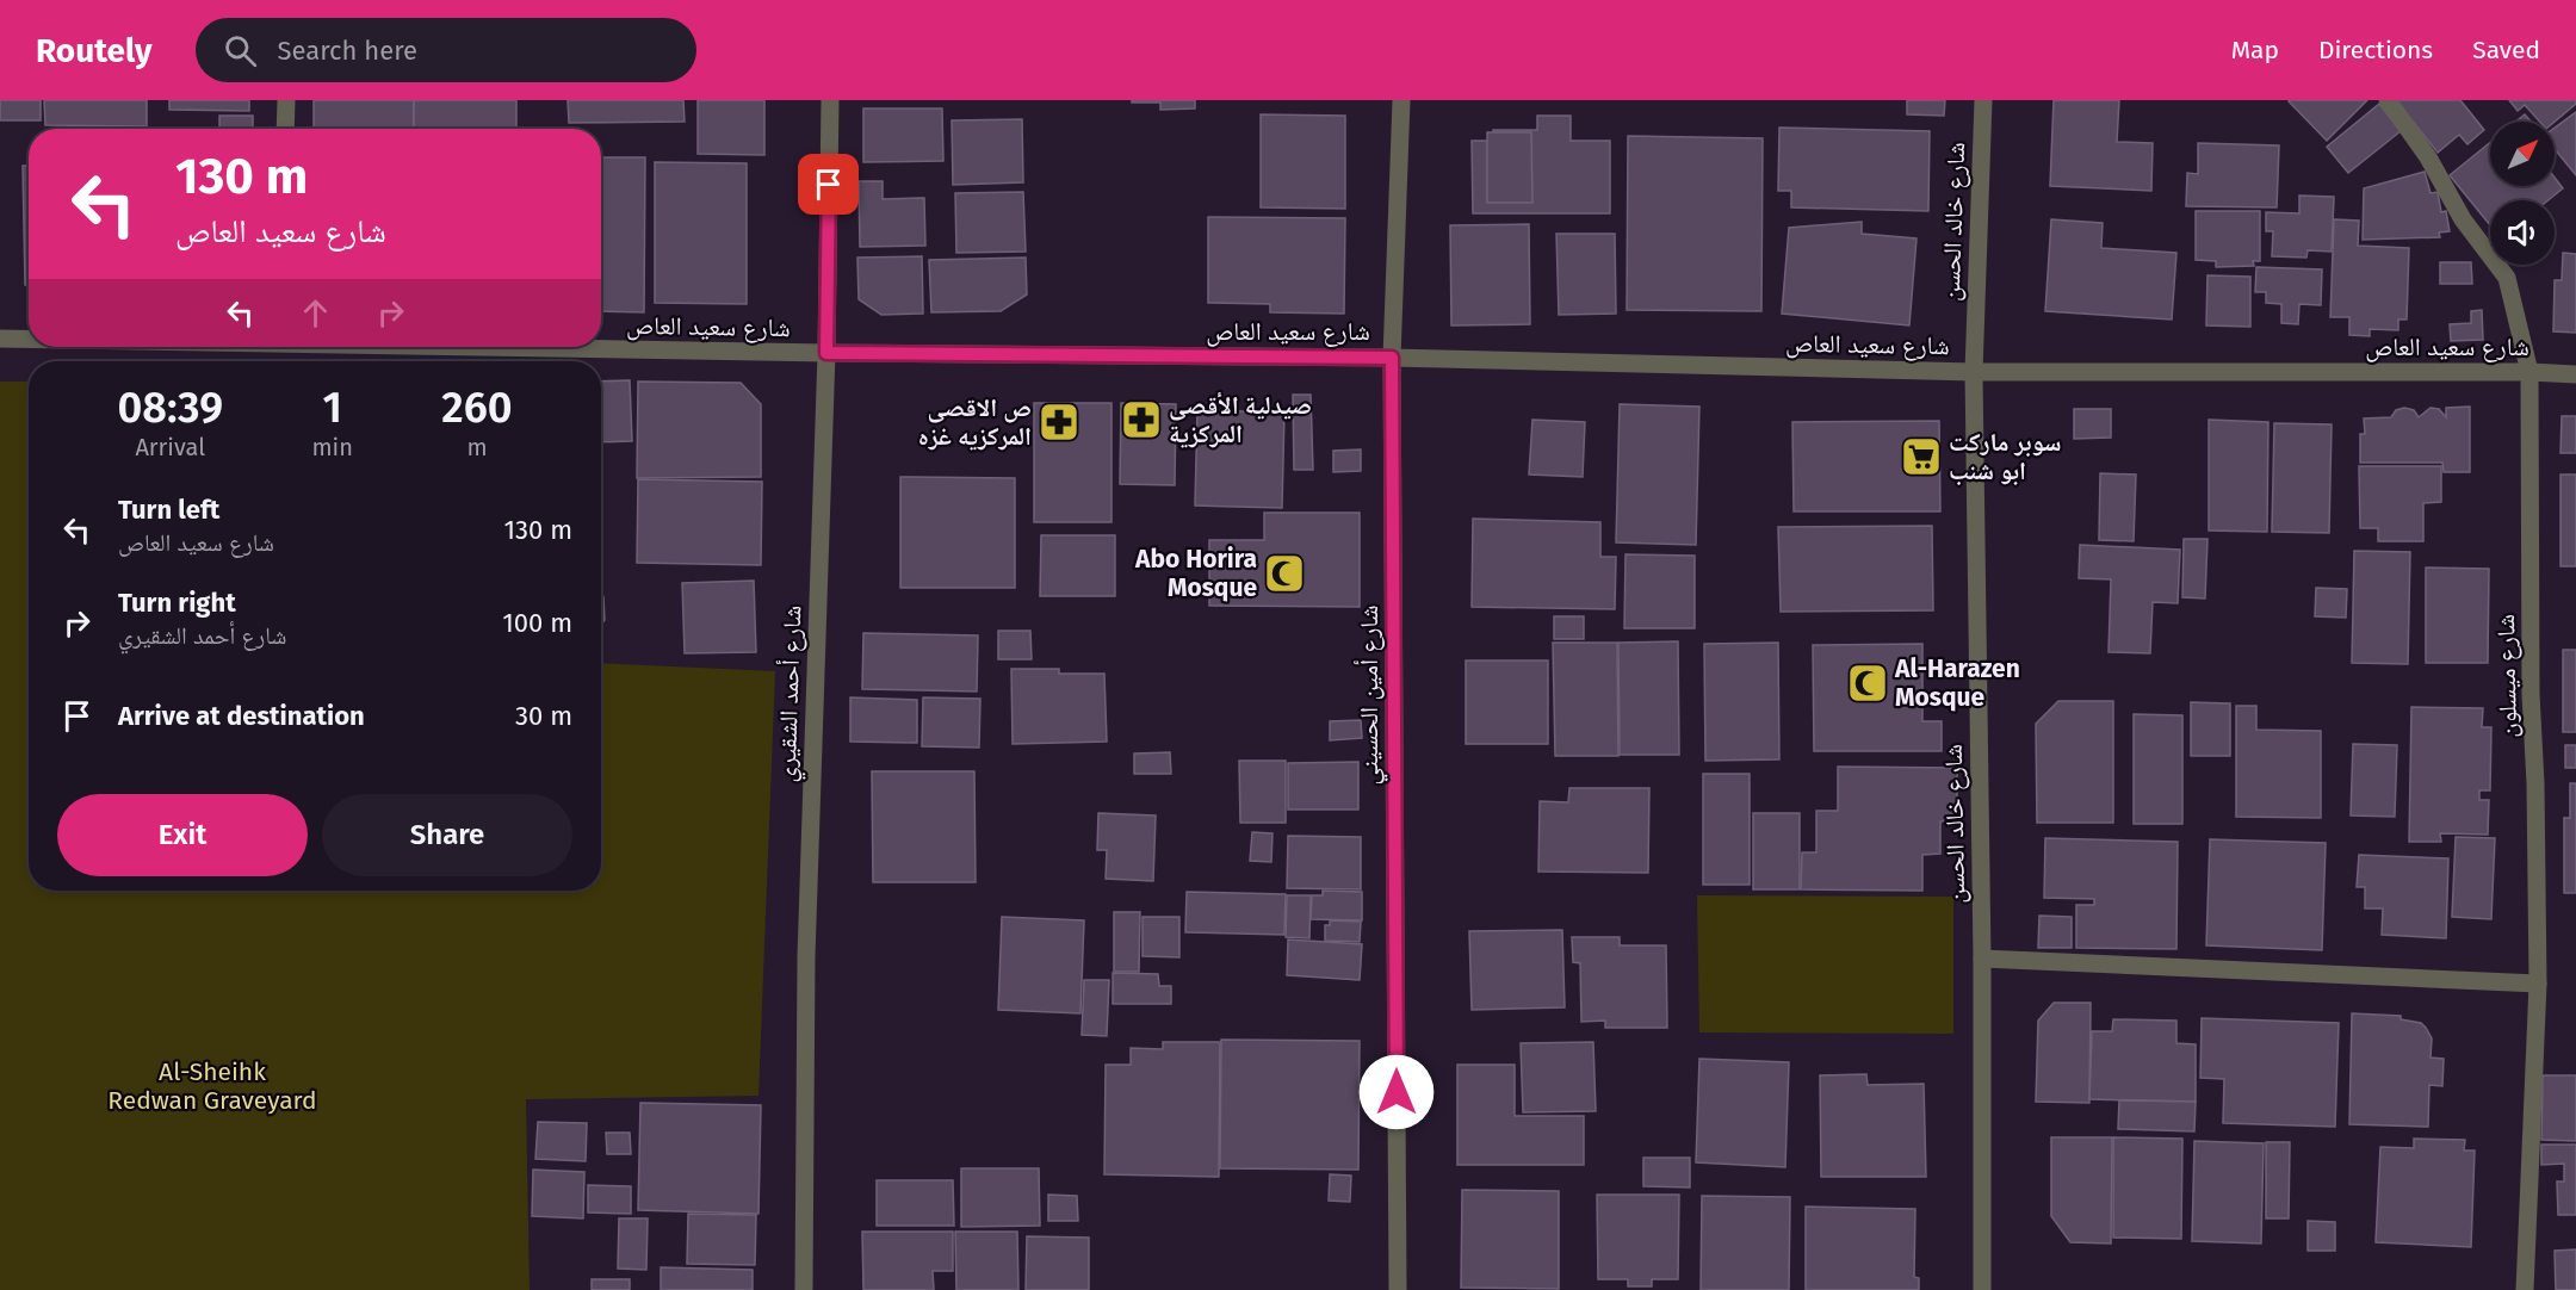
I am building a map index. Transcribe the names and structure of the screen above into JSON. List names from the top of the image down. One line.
{"streets":{"street":["شارع خالد الحسن","شارع سعيد العاص","شارع ميسلون","شارع أحمد الشقيري","شارع أمين الحسيني"]},"crossings":[["شارع خالد الحسن","شارع سعيد العاص"],["شارع سعيد العاص","شارع ميسلون"],["شارع سعيد العاص","شارع أحمد الشقيري"],["شارع سعيد العاص","شارع أمين الحسيني"]],"parks":["Al-Sheihk Redwan Graveyard"],"places":{"pharmacy":["صيدلية الأقصى المركزية","ص الاقصى المركزيه غزه"],"supermarket":["سوبر ماركت ابو شنب"],"mosque":["Abo Horira Mosque","Al-Harazen Mosque"]},"north":"top right","page":{"header":"Routely","search":"Search here","nav":["Map","Directions","Saved"],"turn":["130 m","شارع سعيد العاص"],"eta":["08:39","Arrival","1","min","260","m"],"list":[{"name":"Turn left","note":"شارع سعيد العاص","value":"130 m"},{"name":"Turn right","note":"شارع أحمد الشقيري","value":"100 m"},{"name":"Arrive at destination","value":"30 m"}],"buttons":["Exit","Share"]}}
